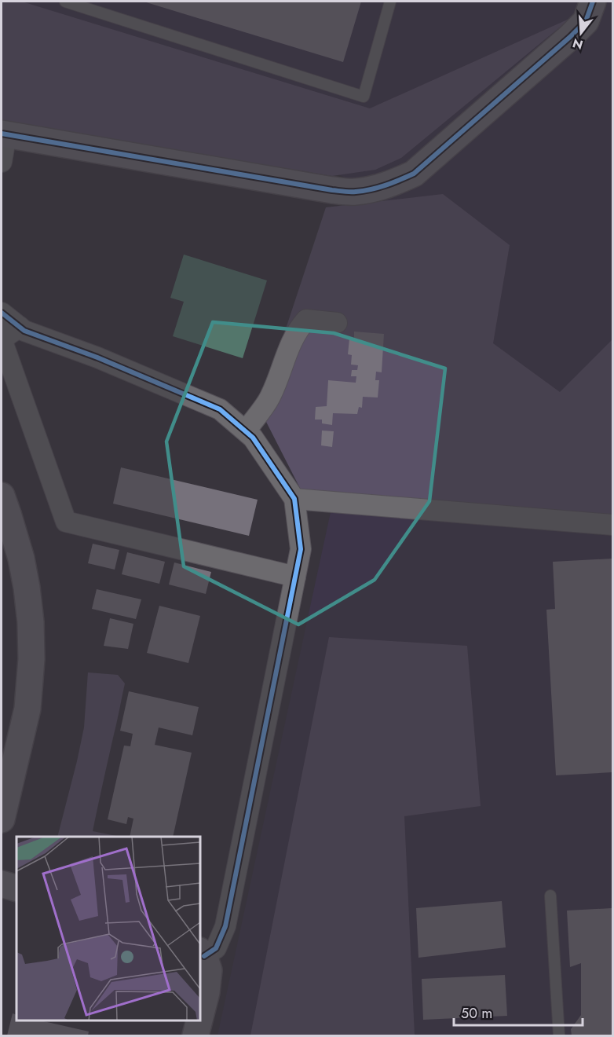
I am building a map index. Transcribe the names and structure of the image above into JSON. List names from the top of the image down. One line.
{"scale_bar":"50 m","north":"bottom"}
